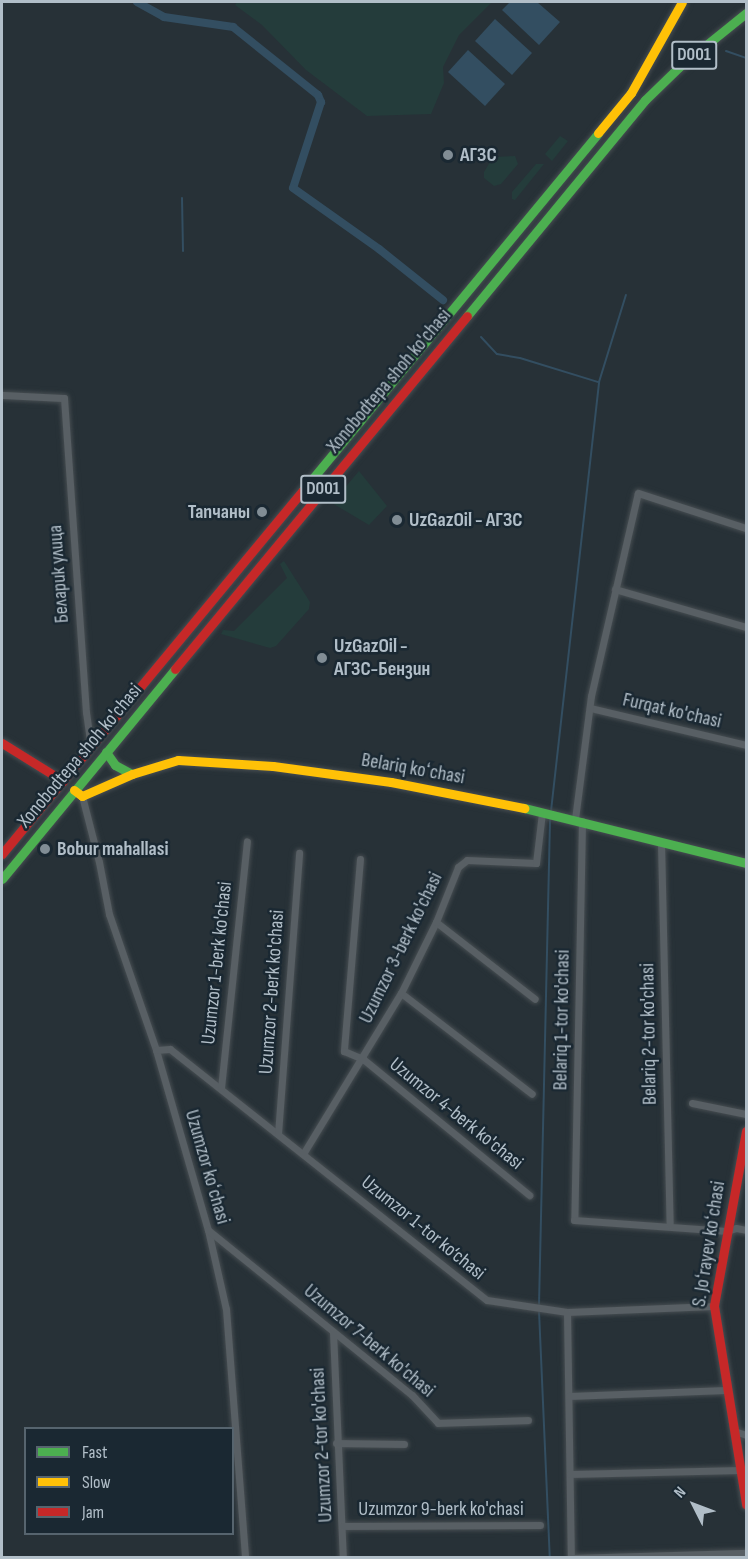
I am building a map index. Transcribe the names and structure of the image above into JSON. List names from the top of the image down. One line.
{"streets":{"main road":["D001","Xonobodtepa shoh ko'chasi","Belariq koʻchasi","S. Joʻrayev koʻchasi"],"street":["Беларик улица","Furqat ko'chasi","Uzumzor 3-berk ko'chasi","Uzumzor 1-berk ko'chasi","Uzumzor 2-berk ko'chasi","Belariq 1-tor ko'chasi","Belariq 2-tor ko'chasi","Uzumzor 4-berk ko'chasi","Uzumzor koʻchasi","Uzumzor 1-tor ko‘chasi","Uzumzor 7-berk ko'chasi","Uzumzor 2-tor ko'chasi","Uzumzor 9-berk ko'chasi"]},"crossings":[["Xonobodtepa shoh ko'chasi","Беларик улица"],["Xonobodtepa shoh ko'chasi","Belariq koʻchasi"],["Xonobodtepa shoh ko'chasi","Uzumzor koʻchasi"],["Furqat ko'chasi","Belariq 1-tor ko'chasi"],["Belariq koʻchasi","Uzumzor 3-berk ko'chasi"],["Belariq koʻchasi","Belariq 1-tor ko'chasi"],["Belariq koʻchasi","Belariq 2-tor ko'chasi"],["Belariq koʻchasi","Uzumzor koʻchasi"],["Uzumzor 3-berk ko'chasi","Uzumzor 4-berk ko'chasi"],["Uzumzor 3-berk ko'chasi","Uzumzor 1-tor ko‘chasi"],["Uzumzor 1-berk ko'chasi","Uzumzor 1-tor ko‘chasi"],["Uzumzor 2-berk ko'chasi","Uzumzor 1-tor ko‘chasi"],["Belariq 1-tor ko'chasi","Belariq 2-tor ko'chasi"],["Uzumzor koʻchasi","Uzumzor 1-tor ko‘chasi"],["Uzumzor koʻchasi","Uzumzor 7-berk ko'chasi"],["Uzumzor 1-tor ko‘chasi","S. Joʻrayev koʻchasi"],["Uzumzor 7-berk ko'chasi","Uzumzor 2-tor ko'chasi"],["Uzumzor 2-tor ko'chasi","Uzumzor 9-berk ko'chasi"]],"places":["АГЗС","Тапчаны","UzGazOil - АГЗС","UzGazOil - АГЗС-Бензин","Bobur mahallasi"],"legend":["Fast","Slow","Jam"],"north":"top left"}
